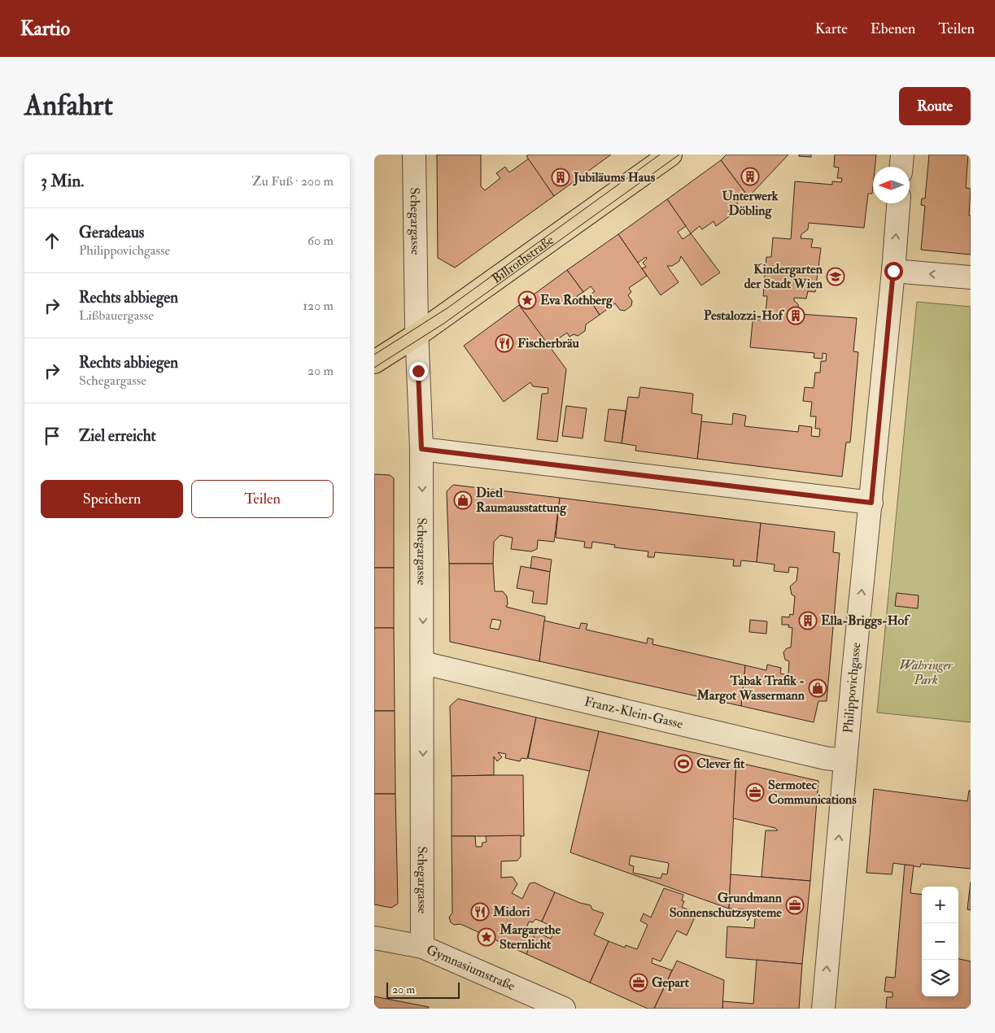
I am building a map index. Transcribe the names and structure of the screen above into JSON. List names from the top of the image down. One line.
{"streets":{"main road":["Billrothstraße"],"street":["Schegargasse","Philippovichgasse","Franz-Klein-Gasse","Gymnasiumstraße"]},"crossings":[["Schegargasse","Billrothstraße"],["Schegargasse","Franz-Klein-Gasse"],["Schegargasse","Gymnasiumstraße"],["Philippovichgasse","Franz-Klein-Gasse"]],"one_way":["Schegargasse","Philippovichgasse"],"parks":["Währinger Park"],"places":{"building":["Unterwerk Döbling","Jubiläums Haus","Pestalozzi-Hof","Ella-Briggs-Hof"],"school or university":["Kindergarten der Stadt Wien"],"place":["Eva Rothberg","Margarethe Sternlicht"],"restaurant":["Fischerbräu","Midori"],"shop":["Dietl Raumausstattung","Tabak Trafik - Margot Wassermann"],"sports":["Clever fit"],"office":["Sermotec Communications","Grundmann Sonnenschutzsysteme","Gepart"]},"scale_bar":"20 m","north":"left","page":{"header":"Kartio","nav":["Karte","Ebenen","Teilen"],"buttons":["Route",["Speichern","Teilen"]],"title":"Anfahrt","heading":["3 Min.","Zu Fuß · 200 m"],"list":[["Geradeaus","Philippovichgasse","60 m"],["Rechts abbiegen","Lißbauergasse","120 m"],["Rechts abbiegen","Schegargasse","20 m"],"Ziel erreicht"],"map_buttons":["+","−"],"scale":"20 m"}}
